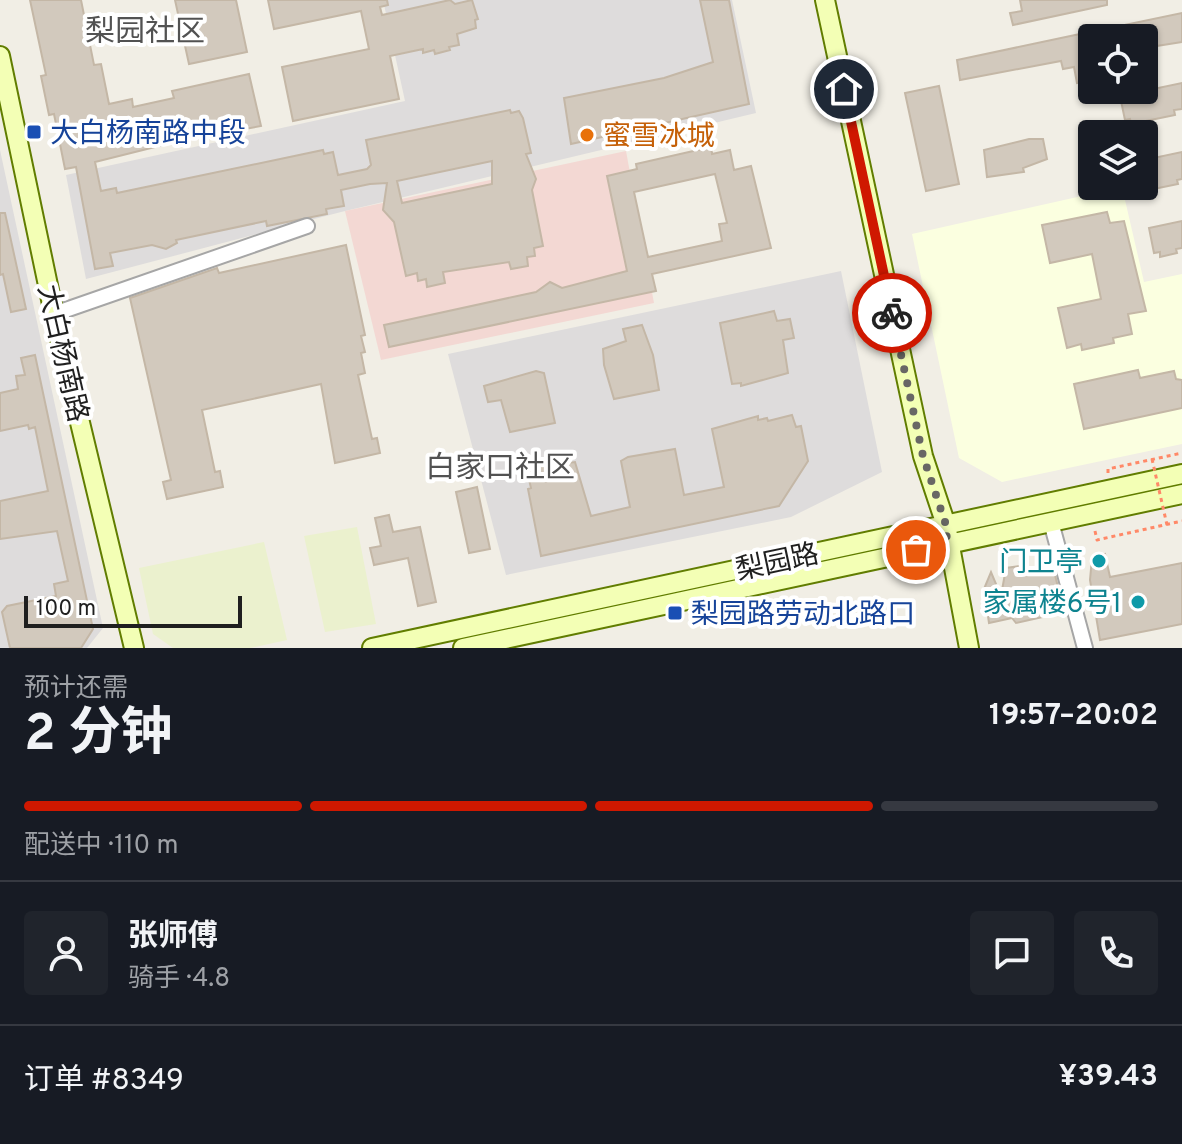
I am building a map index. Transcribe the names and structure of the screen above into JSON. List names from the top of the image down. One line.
{"streets":{"main road":["大白杨南路","梨园路"]},"districts":["梨园社区","白家口社区"],"places":{"transit":["大白杨南路中段","梨园路劳动北路口"],"other":["蜜雪冰城","门卫亭","家属楼6号1"]},"scale_bar":"100 m","page":{"scale":"100 m","heading":["2 分钟","预计还需","19:57–20:02"],"panel":["张师傅","骑手 · 4.8","订单 #8349","¥39.43"],"bar":"配送中 · 110 m"}}
